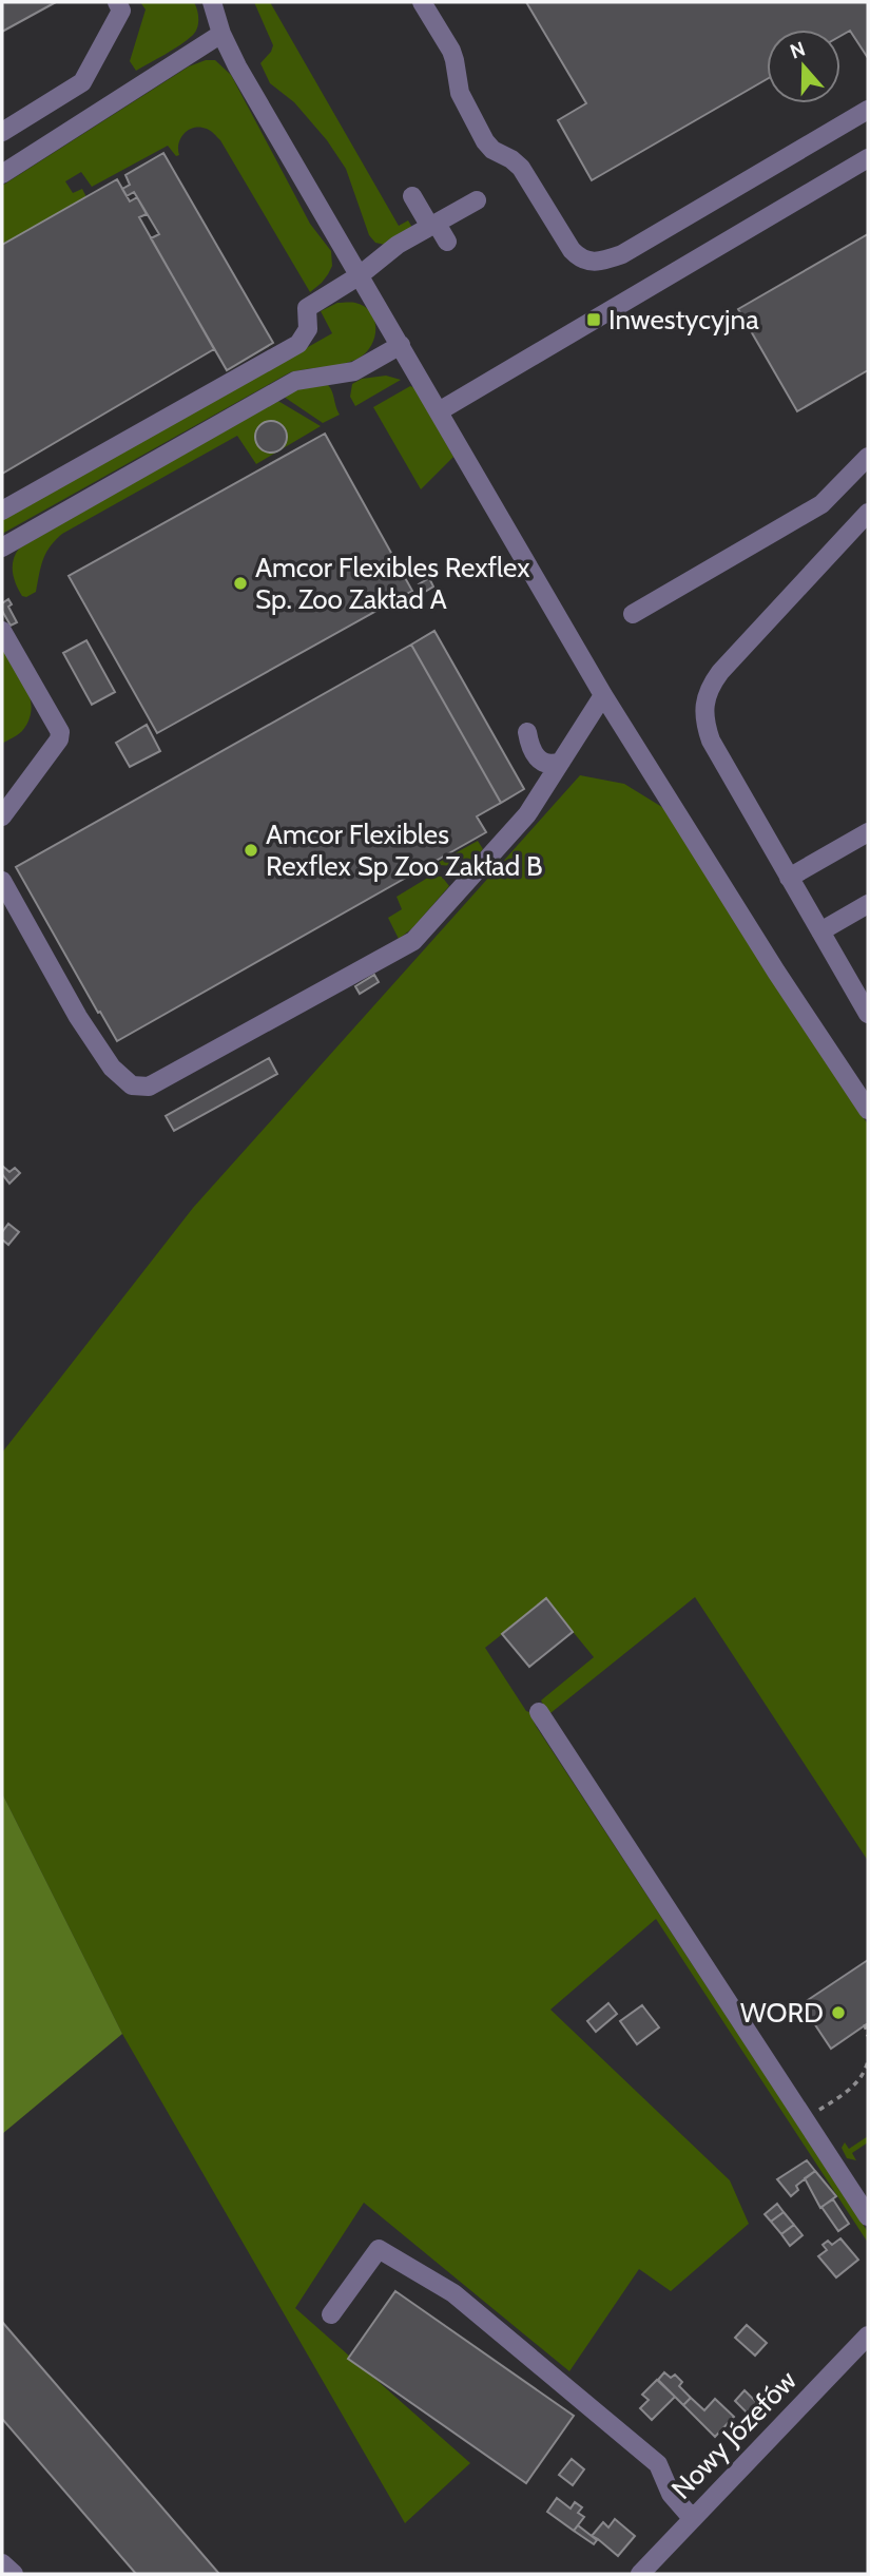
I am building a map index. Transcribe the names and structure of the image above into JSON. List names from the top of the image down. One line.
{"streets":{"street":["Nowy Józefów"]},"places":{"transit":["Inwestycyjna"],"other":["Amcor Flexibles Rexflex Sp. Zoo Zakład A","Amcor Flexibles Rexflex Sp Zoo Zakład B","WORD"]},"north":"top"}
